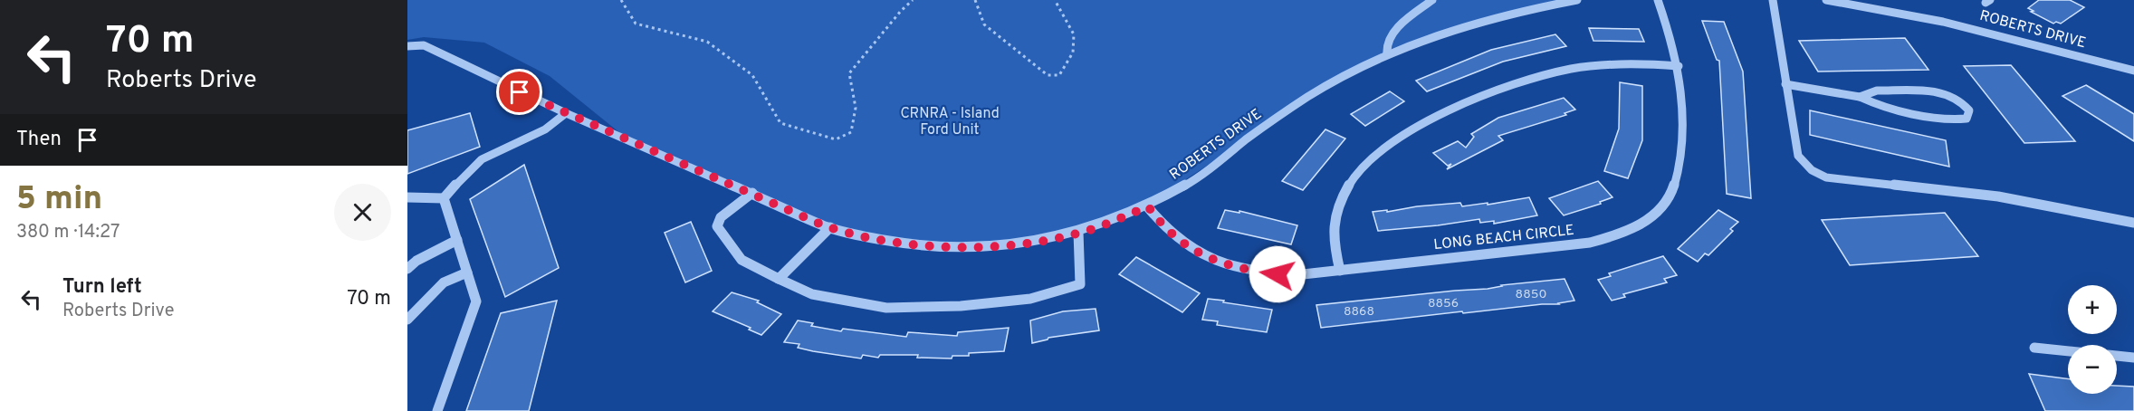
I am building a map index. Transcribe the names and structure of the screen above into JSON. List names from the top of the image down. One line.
{"streets":{"street":["ROBERTS DRIVE","LONG BEACH CIRCLE"]},"crossings":[["ROBERTS DRIVE","LONG BEACH CIRCLE"]],"parks":["CRNRA - Island Ford Unit"],"house_numbers":["8850","8856","8868"],"page":{"turn":["70 m","Roberts Drive"],"then":"Then","heading":["5 min","380 m · 14:27"],"list":[{"name":"Turn left","note":"Roberts Drive","value":"70 m"}],"map_buttons":["+","−"]}}
